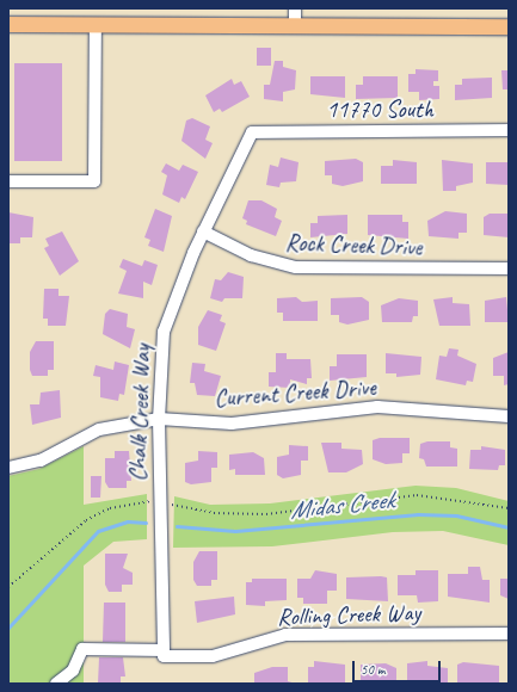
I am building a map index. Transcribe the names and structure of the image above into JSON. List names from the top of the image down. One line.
{"streets":{"street":["11770 South","Rock Creek Drive","Current Creek Drive","Chalk Creek Way","Rolling Creek Way"]},"crossings":[["11770 South","Chalk Creek Way"],["Rock Creek Drive","Chalk Creek Way"],["Current Creek Drive","Chalk Creek Way"],["Chalk Creek Way","Rolling Creek Way"]],"water":["Midas Creek"],"scale_bar":"50 m"}
